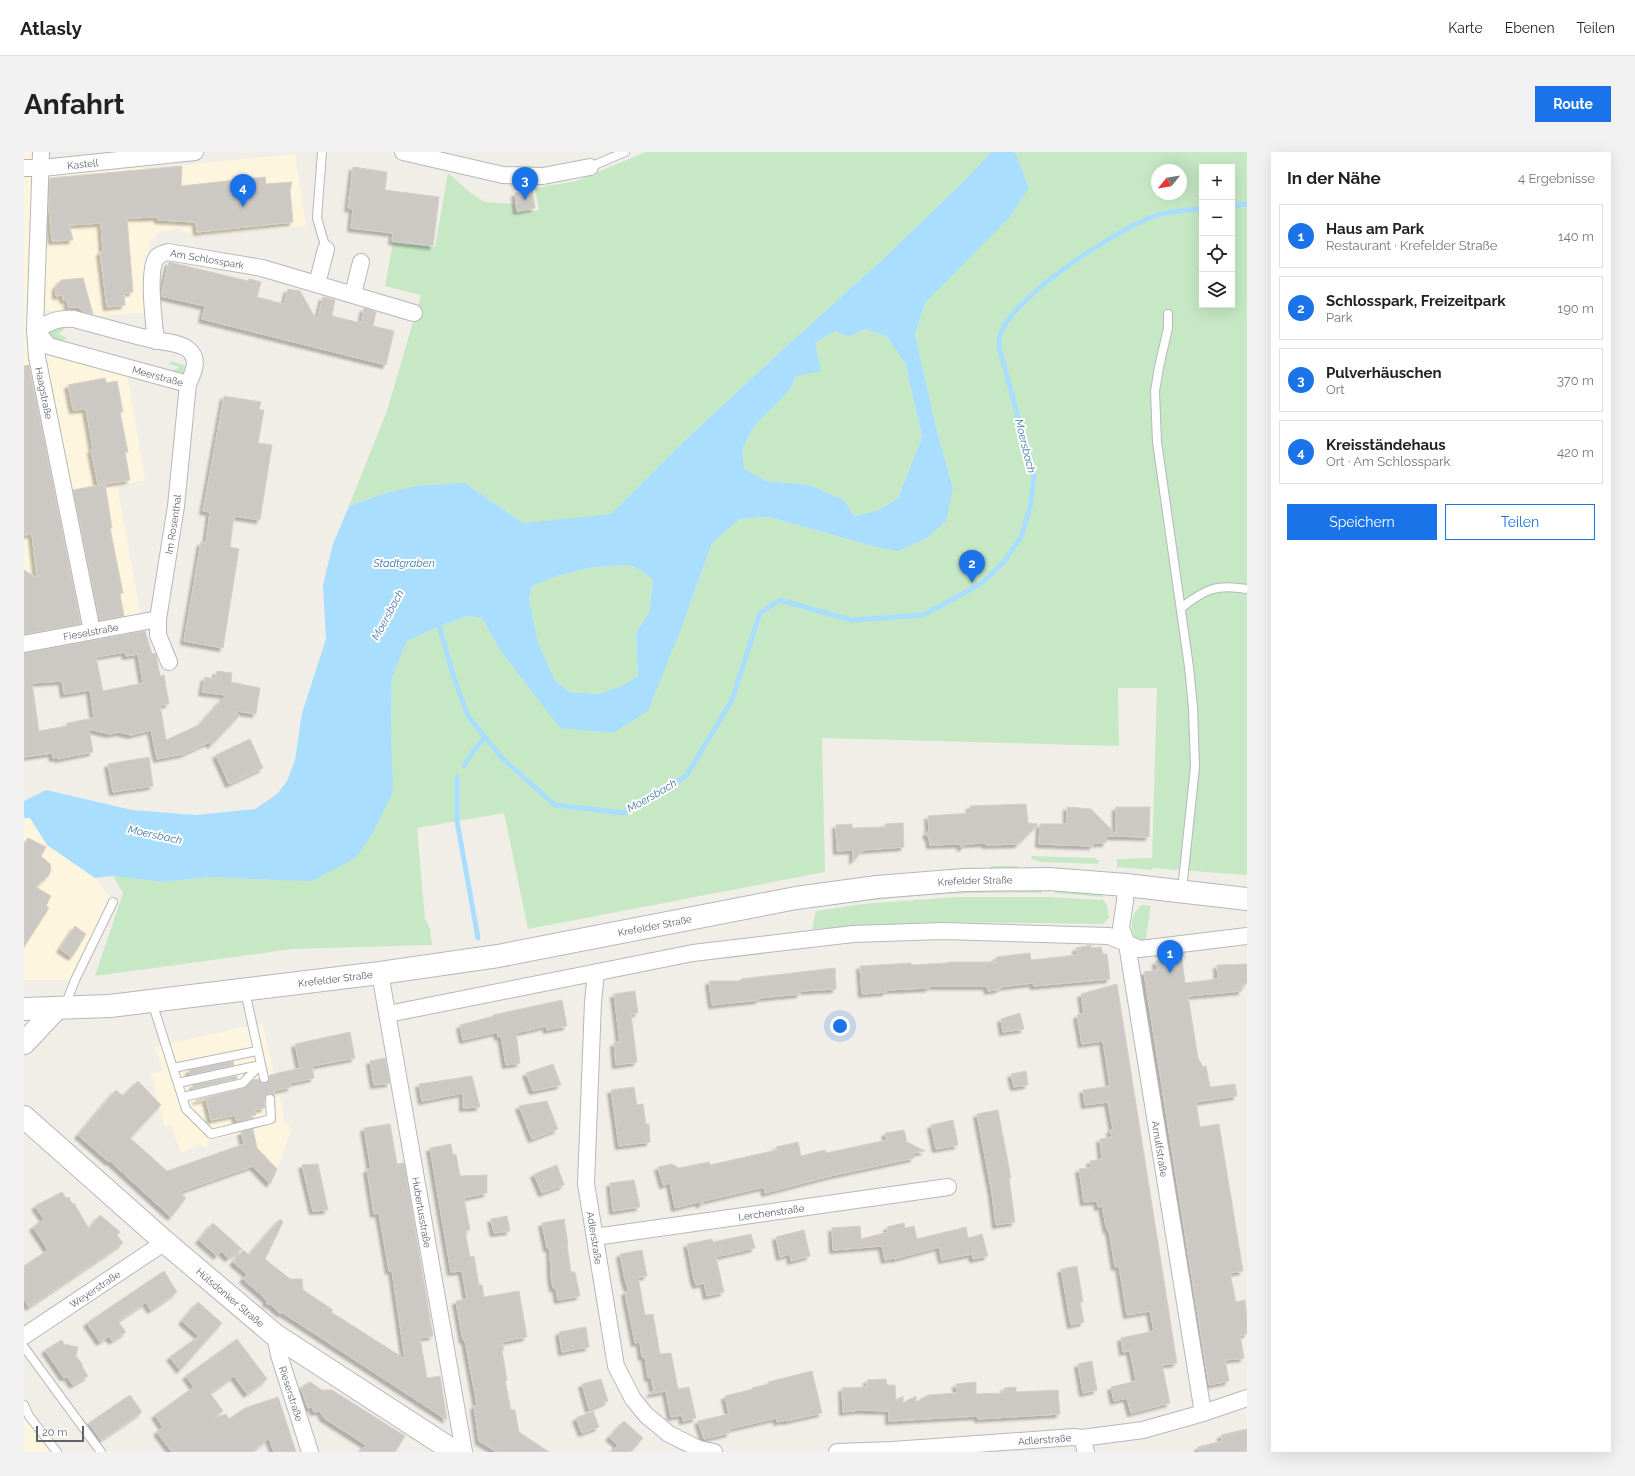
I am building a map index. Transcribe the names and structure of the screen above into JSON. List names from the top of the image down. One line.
{"streets":{"main road":["Krefelder Straße","Hülsdonker Straße"],"street":["Kastell","Am Schlosspark","Meerstraße","Haagstraße","Im Rosenthal","Fieselstraße","Arnulfstraße","Hubertusstraße","Lerchenstraße","Adlerstraße","Weyerstraße","Rieserstraße"]},"crossings":[["Kastell","Haagstraße"],["Am Schlosspark","Meerstraße"],["Meerstraße","Haagstraße"],["Meerstraße","Im Rosenthal"],["Haagstraße","Fieselstraße"],["Im Rosenthal","Fieselstraße"],["Krefelder Straße","Arnulfstraße"],["Krefelder Straße","Hubertusstraße"],["Arnulfstraße","Adlerstraße"],["Lerchenstraße","Adlerstraße"],["Weyerstraße","Hülsdonker Straße"],["Hülsdonker Straße","Rieserstraße"]],"water":["Moersbach","Stadtgraben"],"scale_bar":"20 m","north":"bottom left","page":{"header":"Atlasly","nav":["Karte","Ebenen","Teilen"],"buttons":["Route",["Speichern","Teilen"]],"title":"Anfahrt","heading":["In der Nähe","4 Ergebnisse"],"map_buttons":["+","−"],"pins":["3","4","2","1"],"list":[{"mark":"1","name":"Haus am Park","note":"Restaurant · Krefelder Straße","value":"140 m"},{"mark":"2","name":"Schlosspark, Freizeitpark","note":"Park","value":"190 m"},{"mark":"3","name":"Pulverhäuschen","note":"Ort","value":"370 m"},{"mark":"4","name":"Kreisständehaus","note":"Ort · Am Schlosspark","value":"420 m"}],"scale":"20 m"}}
